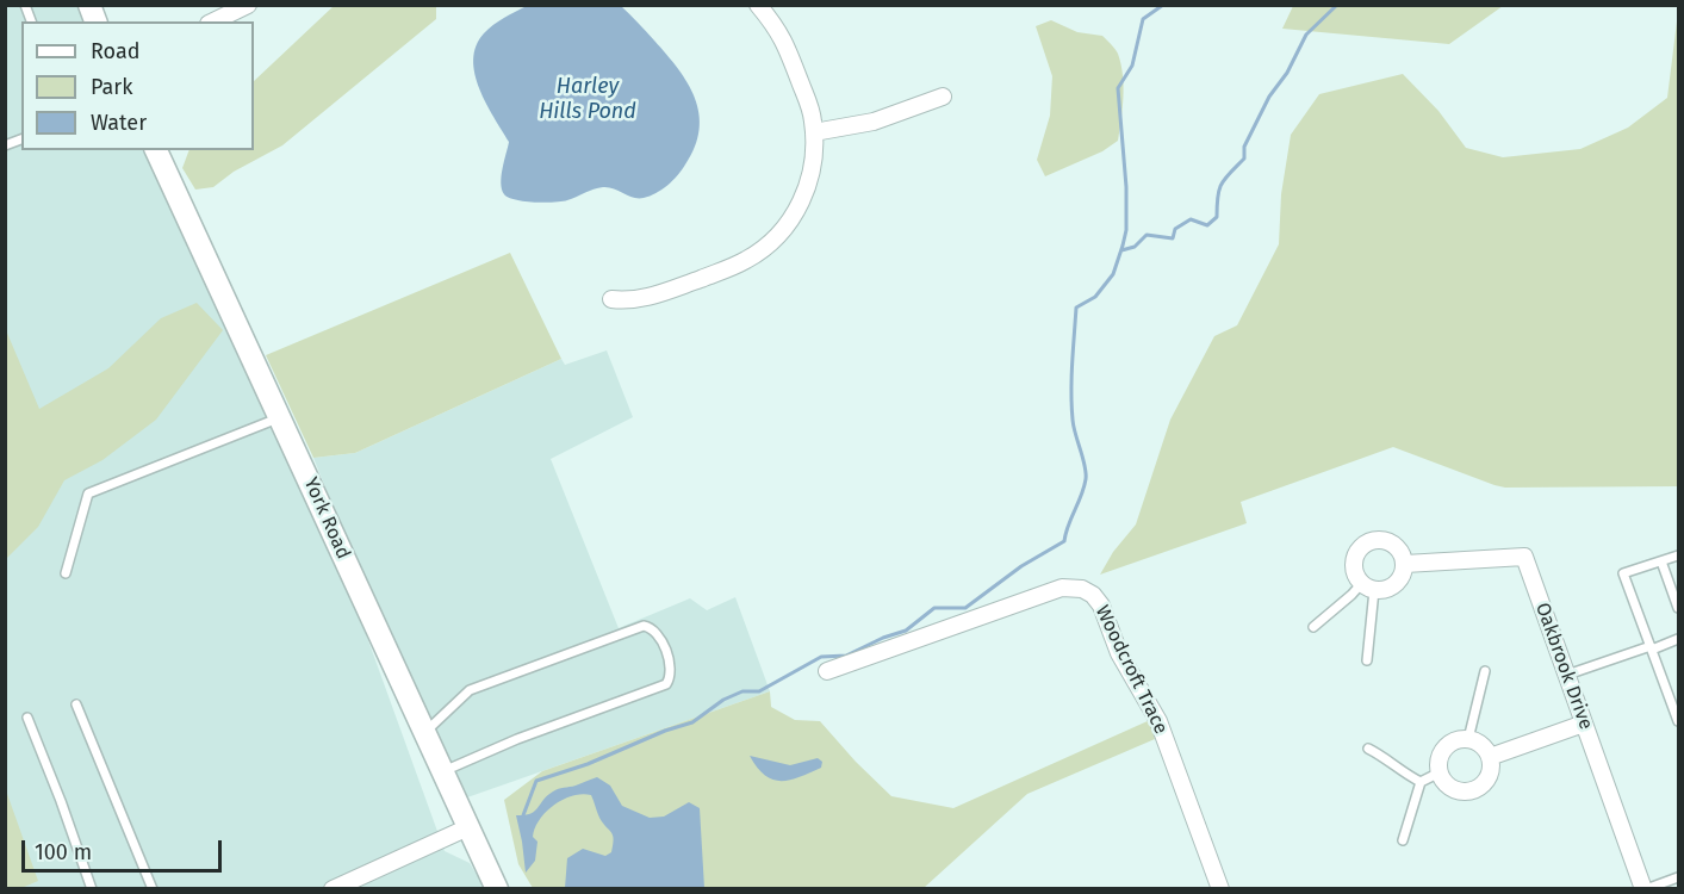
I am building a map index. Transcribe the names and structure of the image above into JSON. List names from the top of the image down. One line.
{"streets":{"street":["York Road","Oakbrook Drive","Woodcroft Trace"]},"water":["Harley Hills Pond"],"legend":["Road","Park","Water"],"scale_bar":"100 m"}
